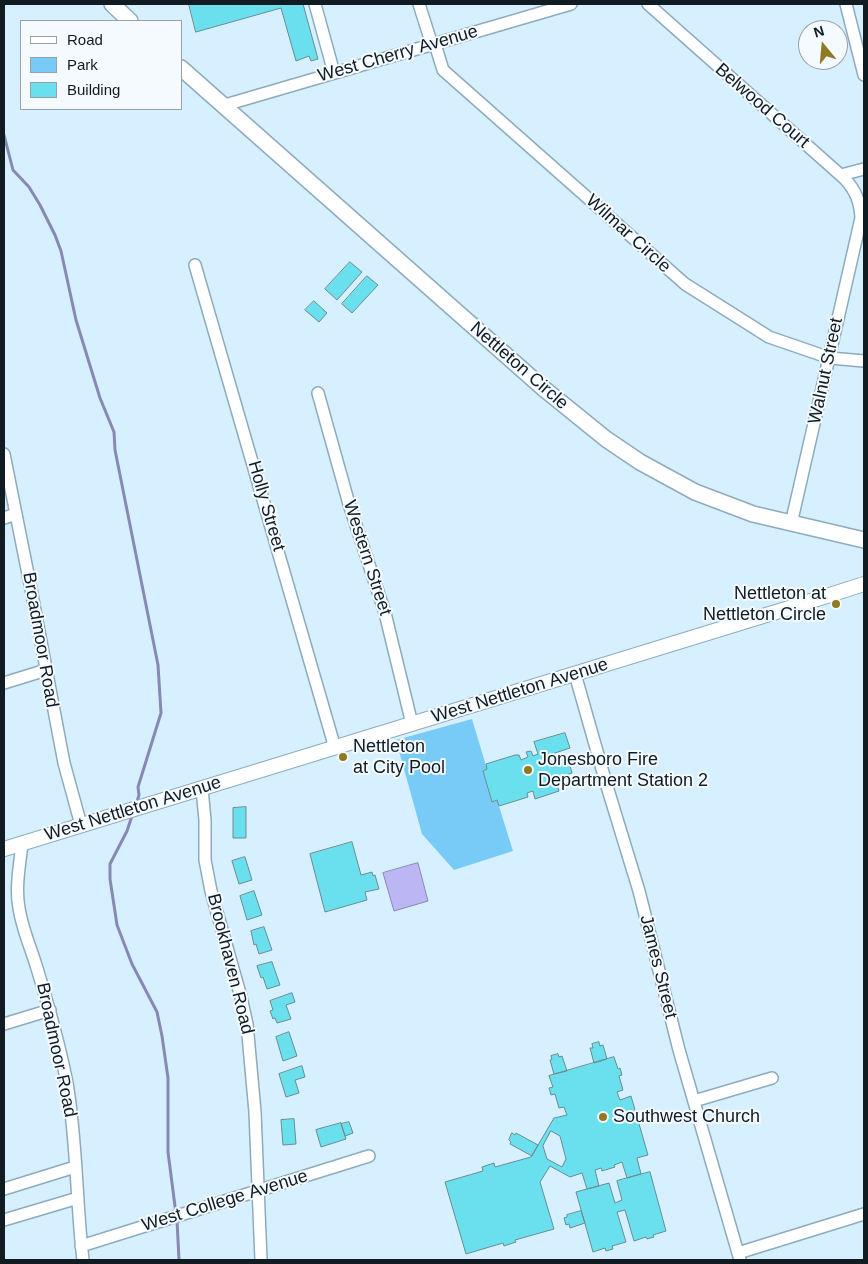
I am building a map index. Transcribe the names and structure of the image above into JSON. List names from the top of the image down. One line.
{"streets":{"main road":["Nettleton Circle"],"street":["West Cherry Avenue","Belwood Court","Wilmar Circle","Walnut Street","Holly Street","Western Street","Broadmoor Road","West Nettleton Avenue","Brookhaven Road","James Street","West College Avenue"]},"crossings":[["West Cherry Avenue","Wilmar Circle"],["West Cherry Avenue","Nettleton Circle"],["Belwood Court","Walnut Street"],["Wilmar Circle","Walnut Street"],["Nettleton Circle","Walnut Street"],["Holly Street","West Nettleton Avenue"],["Western Street","West Nettleton Avenue"],["Broadmoor Road","West Nettleton Avenue"],["Broadmoor Road","West College Avenue"],["West Nettleton Avenue","Brookhaven Road"],["West Nettleton Avenue","James Street"],["Brookhaven Road","West College Avenue"]],"places":["Nettleton at Nettleton Circle","Nettleton at City Pool","Jonesboro Fire Department Station 2","Southwest Church"],"legend":["Road","Park","Building"],"north":"top"}
